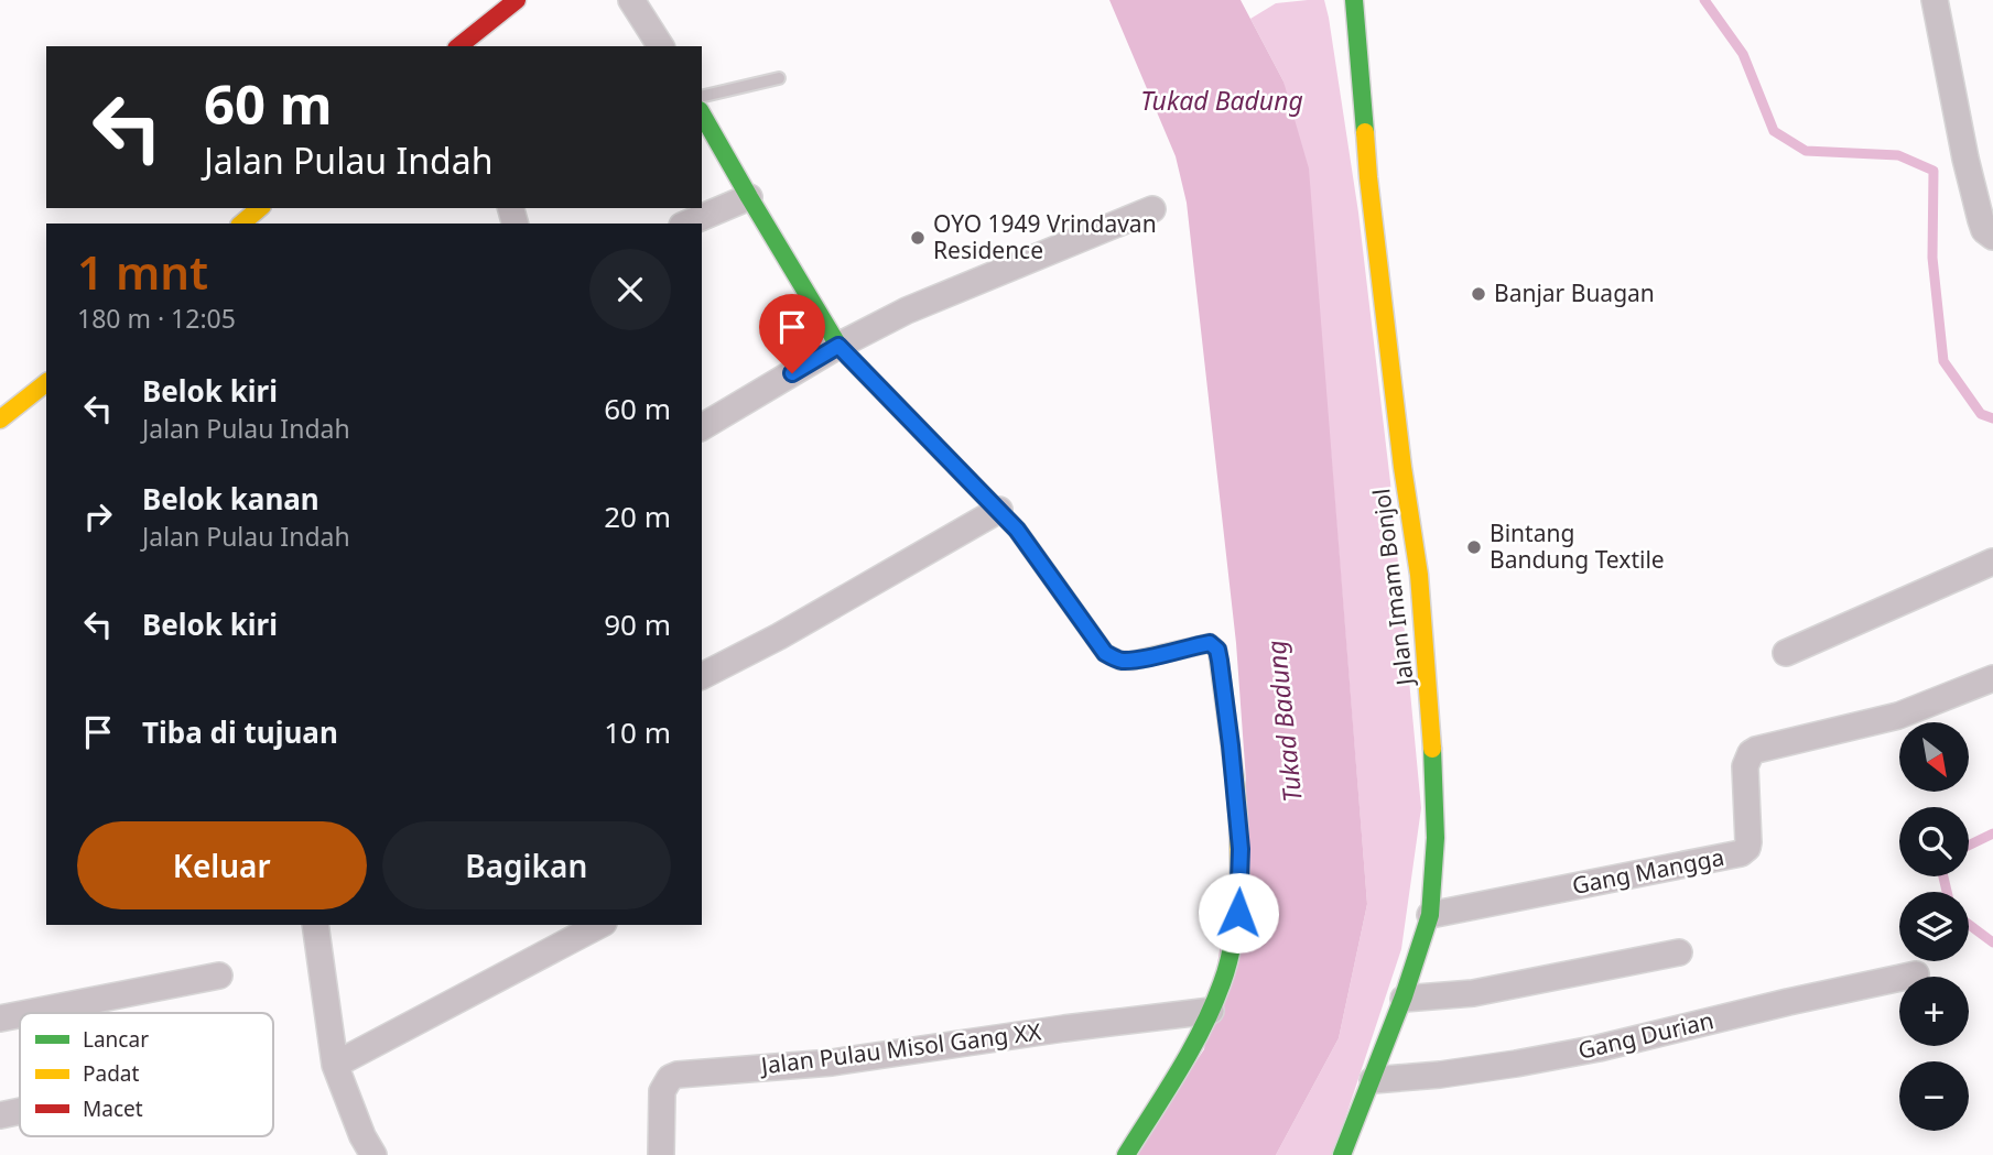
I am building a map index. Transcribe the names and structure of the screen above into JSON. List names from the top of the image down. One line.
{"streets":{"main road":["Jalan Imam Bonjol"],"street":["Gang Mangga","Gang Durian","Jalan Pulau Misol Gang XX"]},"crossings":[["Jalan Imam Bonjol","Gang Mangga"],["Jalan Imam Bonjol","Gang Durian"]],"water":["Tukad Badung"],"places":["OYO 1949 Vrindavan Residence","Banjar Buagan","Bintang Bandung Textile"],"legend":["Lancar","Padat","Macet"],"north":"bottom right","page":{"turn":["60 m","Jalan Pulau Indah"],"heading":["1 mnt","180 m · 12:05"],"list":[{"name":"Belok kiri","note":"Jalan Pulau Indah","value":"60 m"},{"name":"Belok kanan","note":"Jalan Pulau Indah","value":"20 m"},{"name":"Belok kiri","value":"90 m"},{"name":"Tiba di tujuan","value":"10 m"}],"map_buttons":["+","−"],"buttons":["Keluar","Bagikan"]}}
